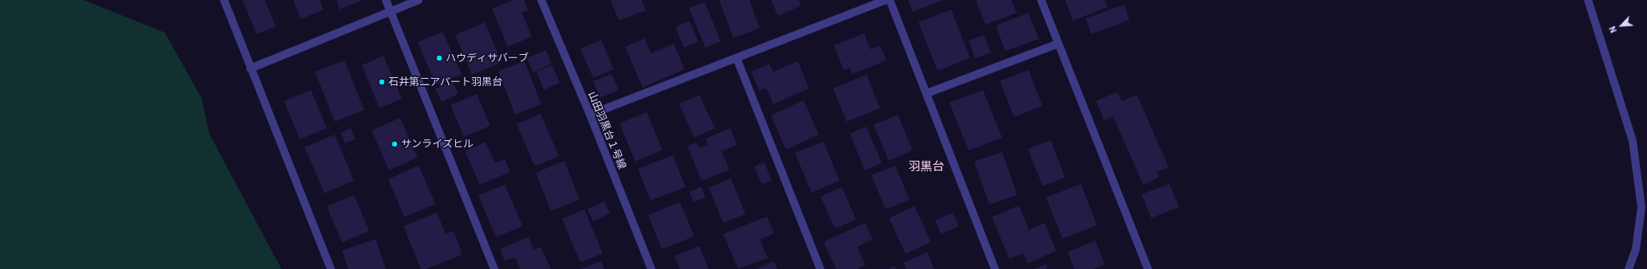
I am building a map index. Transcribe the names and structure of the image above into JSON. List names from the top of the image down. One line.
{"streets":{"street":["山田羽黒台１号線"]},"districts":["羽黒台"],"places":["ハウディサバーブ","石井第二アパート羽黒台","サンライズヒル"],"north":"bottom left"}
